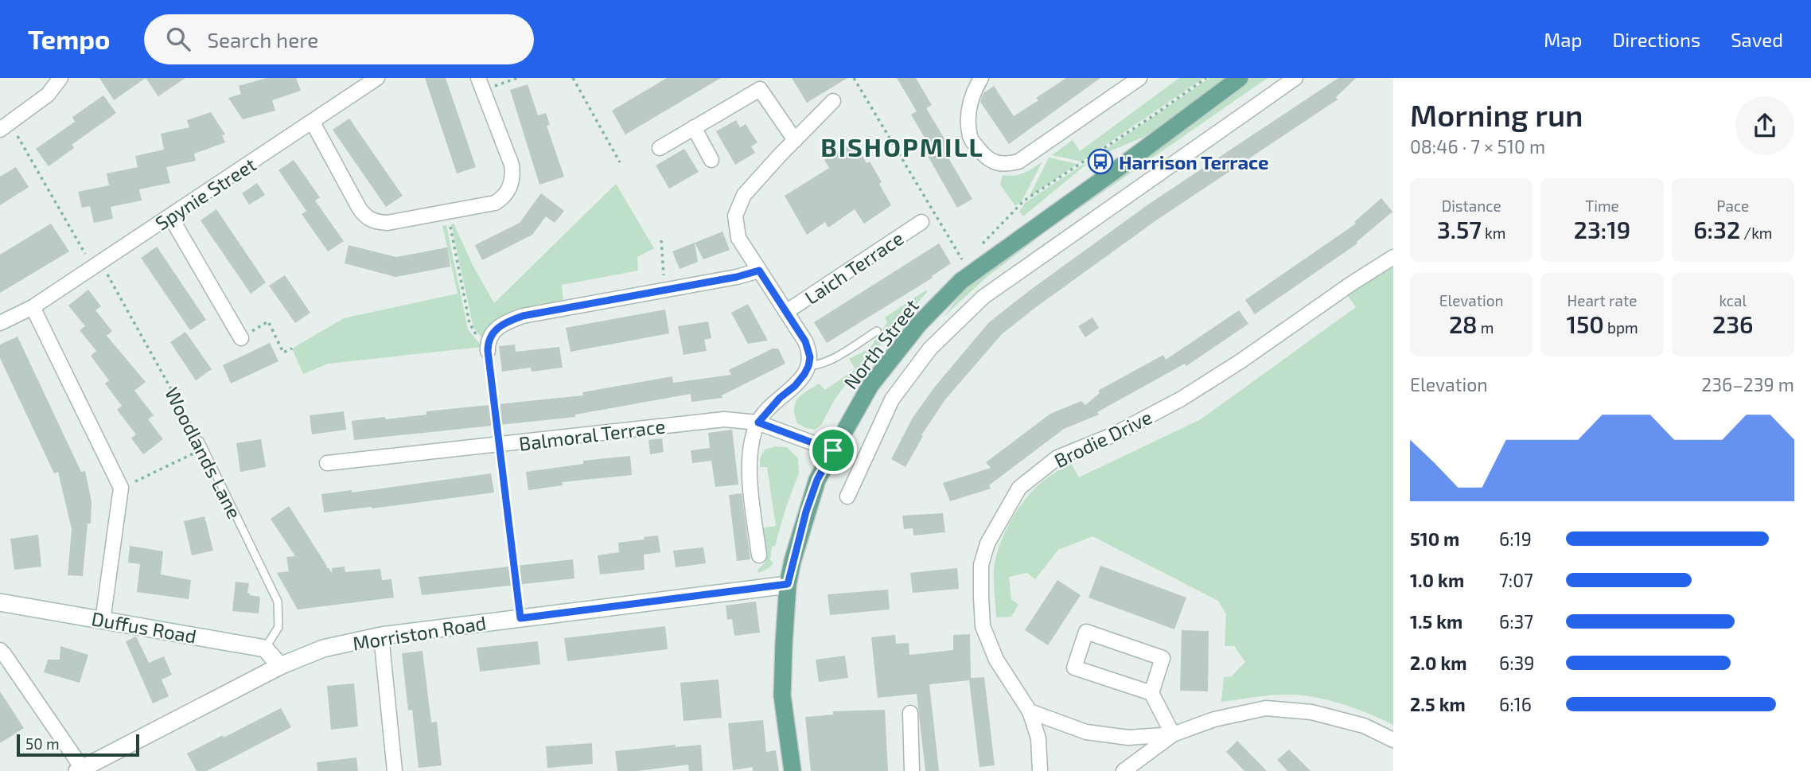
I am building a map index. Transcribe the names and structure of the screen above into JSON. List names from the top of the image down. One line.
{"streets":{"main road":["North Street","Duffus Road","Morriston Road"],"street":["Spynie Street","Laich Terrace","Balmoral Terrace","Brodie Drive"],"lane":["Woodlands Lane"]},"crossings":[["Spynie Street","Woodlands Lane"],["North Street","Balmoral Terrace"],["North Street","Morriston Road"],["Woodlands Lane","Duffus Road"]],"districts":["BISHOPMILL"],"places":{"bus stop":["Harrison Terrace"]},"scale_bar":"50 m","page":{"header":"Tempo","search":"Search here","nav":["Map","Directions","Saved"],"heading":["Morning run","08:46 · 7 × 510 m"],"stats":[["Distance","3.57 km"],["Time","23:19"],["Pace","6:32 /km"],["Elevation","28 m"],["Heart rate","150 bpm"],["kcal","236"]],"chart":["Elevation","236–239 m"],"list":[{"name":"510 m","note":"6:19"},{"name":"1.0 km","note":"7:07"},{"name":"1.5 km","note":"6:37"},{"name":"2.0 km","note":"6:39"},{"name":"2.5 km","note":"6:16"}],"scale":"50 m"}}
